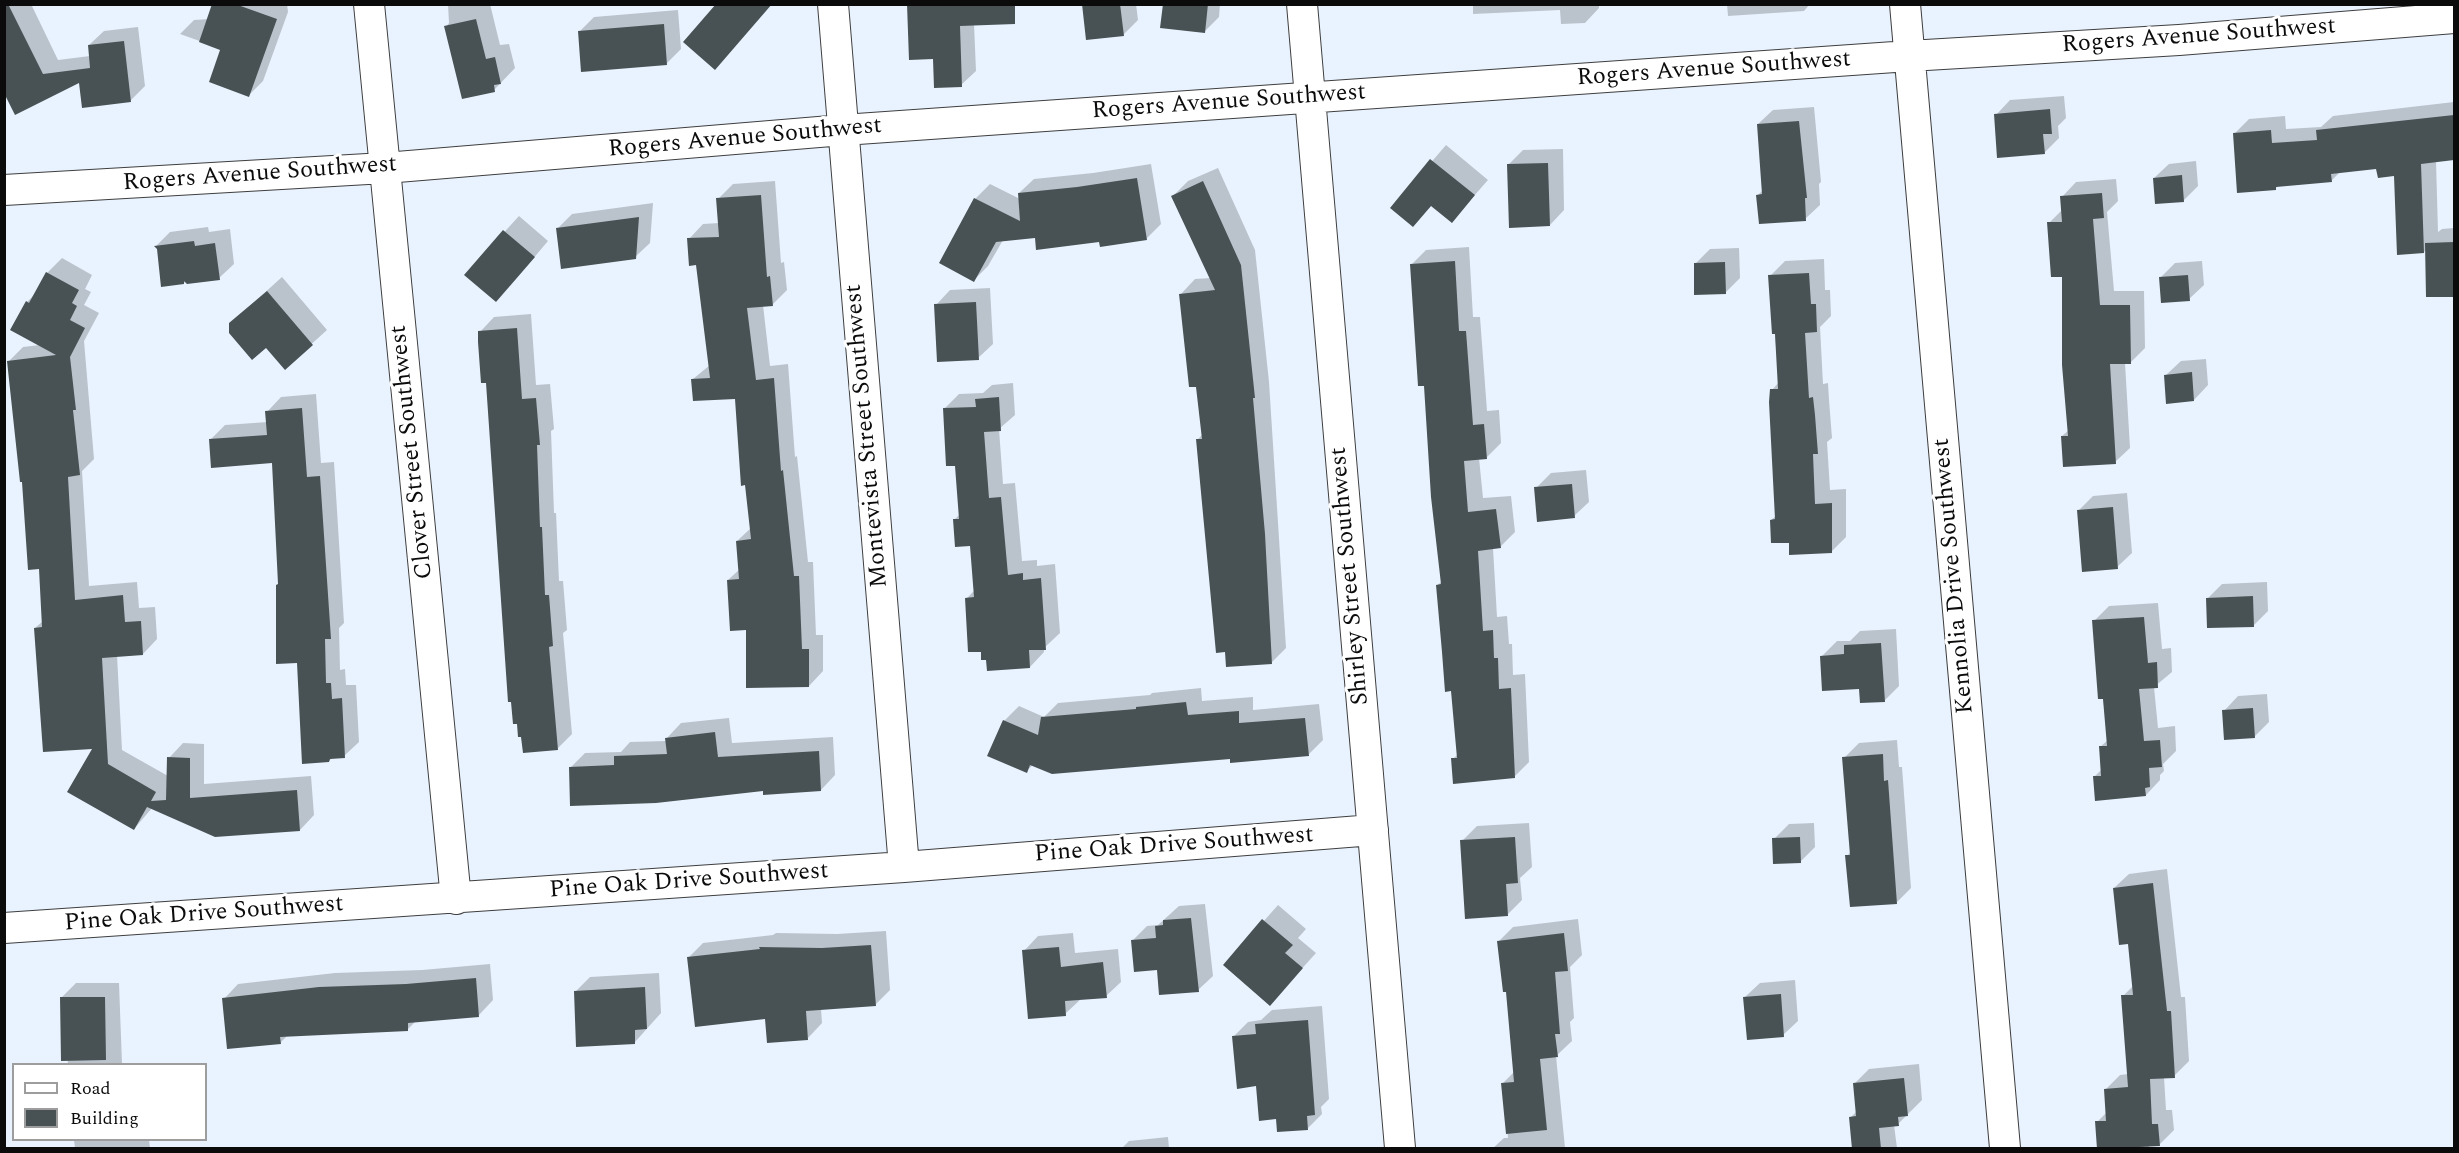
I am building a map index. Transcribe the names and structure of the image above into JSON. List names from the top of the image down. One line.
{"streets":{"street":["Rogers Avenue Southwest","Montevista Street Southwest","Clover Street Southwest","Shirley Street Southwest","Kennolia Drive Southwest","Pine Oak Drive Southwest"]},"crossings":[["Rogers Avenue Southwest","Montevista Street Southwest"],["Rogers Avenue Southwest","Clover Street Southwest"],["Rogers Avenue Southwest","Shirley Street Southwest"],["Rogers Avenue Southwest","Kennolia Drive Southwest"],["Montevista Street Southwest","Pine Oak Drive Southwest"],["Clover Street Southwest","Pine Oak Drive Southwest"],["Shirley Street Southwest","Pine Oak Drive Southwest"]],"legend":["Road","Building"]}
